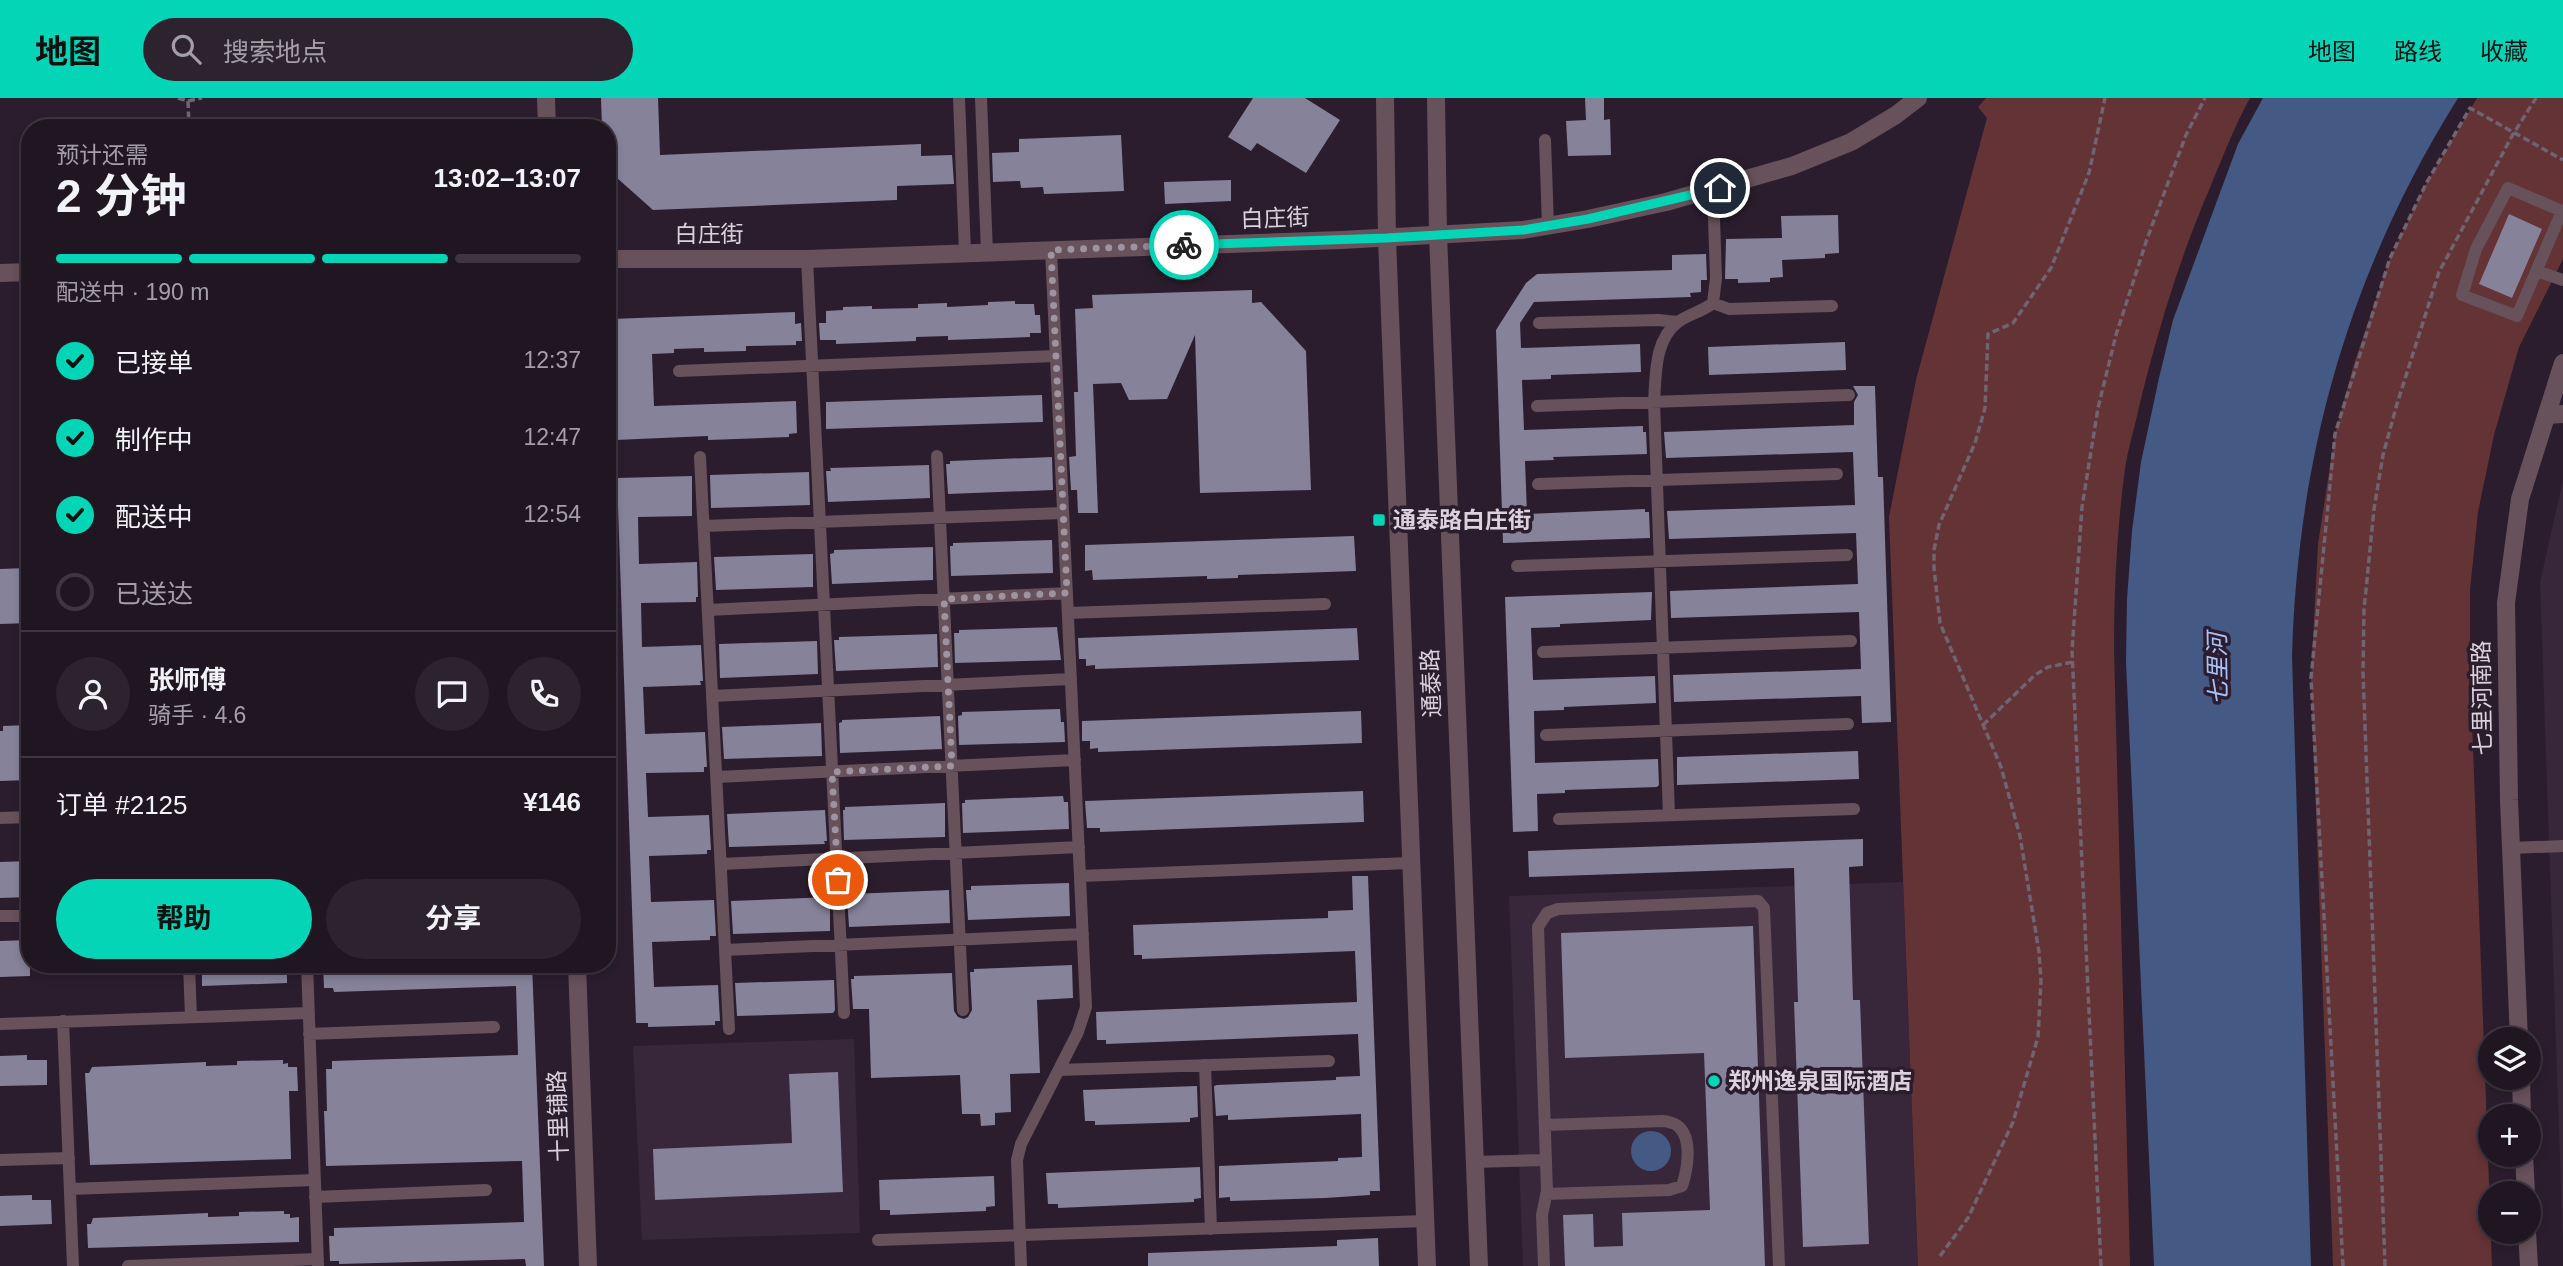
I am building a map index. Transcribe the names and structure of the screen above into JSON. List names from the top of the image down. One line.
{"streets":{"street":["白庄街","通泰路","七里河南路","十里铺路"]},"crossings":[["白庄街","通泰路"]],"water":["七里河"],"places":{"transit":["通泰路白庄街"],"other":["郑州逸泉国际酒店"]},"page":{"header":"地图","search":"搜索地点","nav":["地图","路线","收藏"],"heading":["2 分钟","预计还需","13:02–13:07"],"panel":["张师傅","骑手 · 4.6","订单 #2125","¥146"],"bar":"配送中 · 190 m","list":[["已接单","12:37"],["制作中","12:47"],["配送中","12:54"],"已送达"],"buttons":["帮助","分享"],"map_buttons":["+","−"]}}
